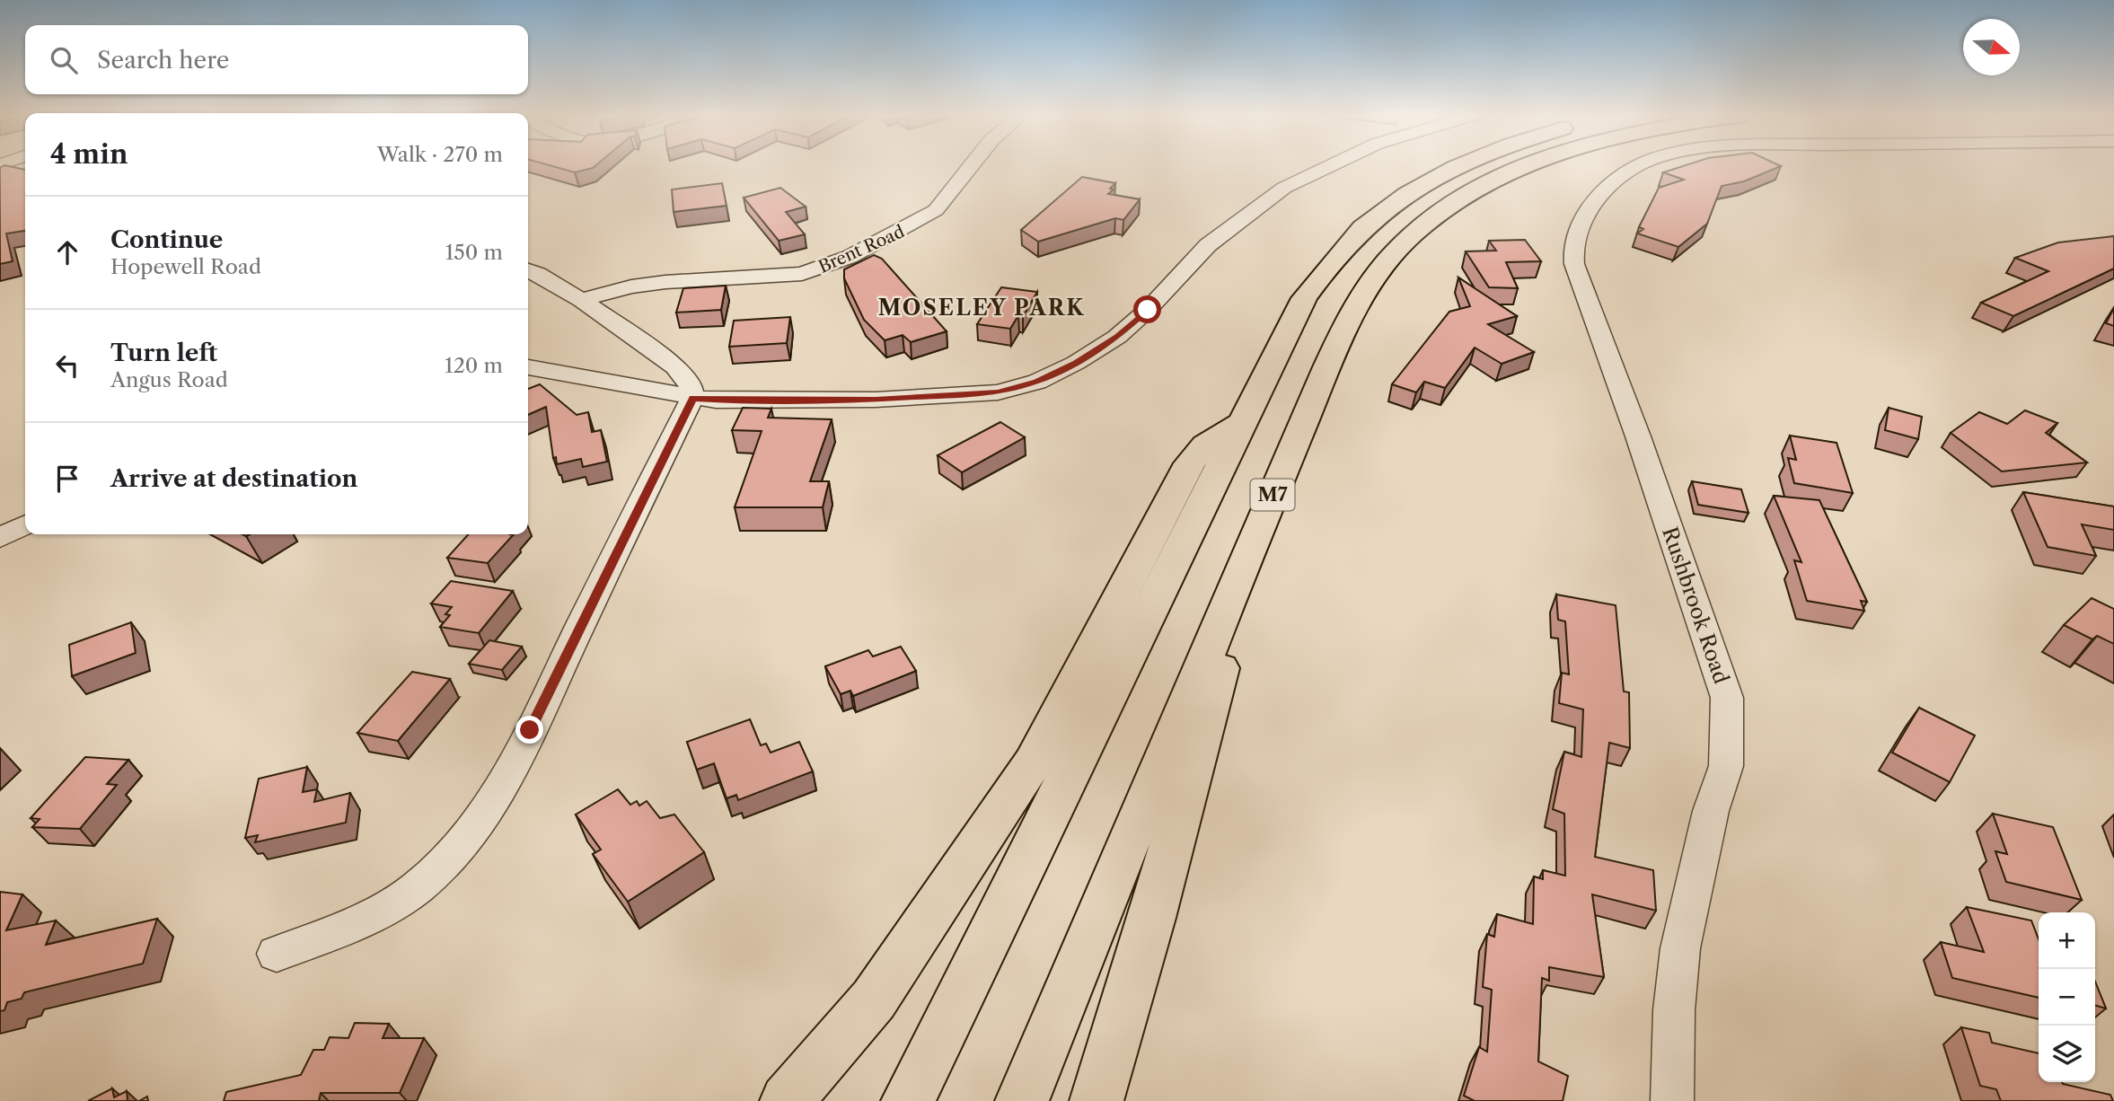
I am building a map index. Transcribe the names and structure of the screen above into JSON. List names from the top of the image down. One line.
{"streets":{"highway":["M7"],"street":["Brent Road","Rushbrook Road"]},"districts":["MOSELEY PARK"],"north":"right","page":{"search":"Search here","heading":["4 min","Walk · 270 m"],"list":[["Continue","Hopewell Road","150 m"],["Turn left","Angus Road","120 m"],"Arrive at destination"],"map_buttons":["+","−"]}}
